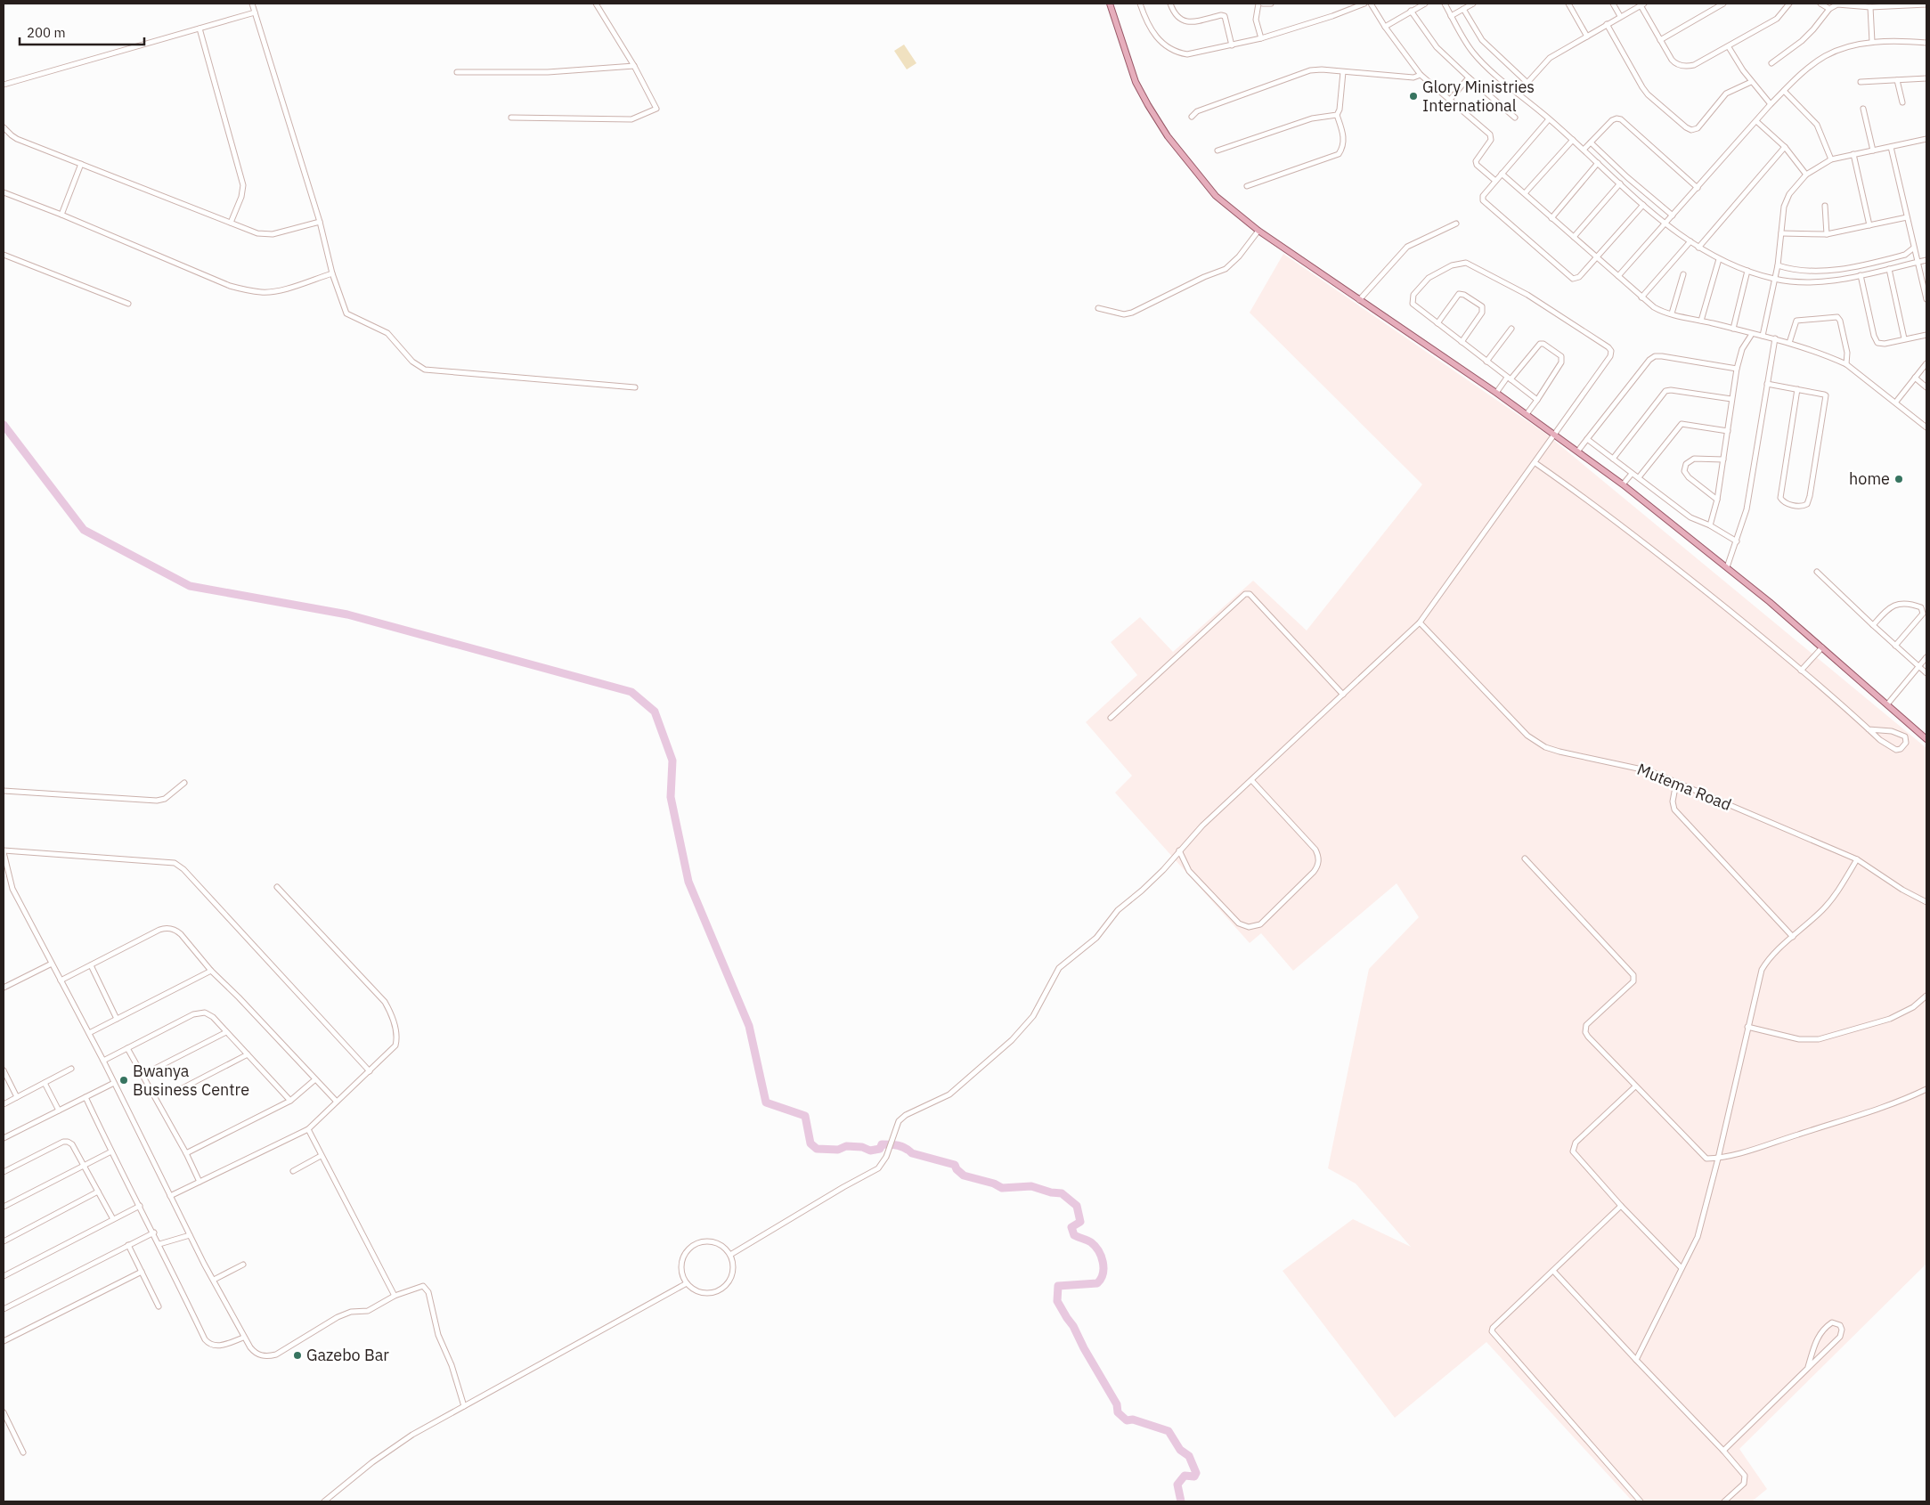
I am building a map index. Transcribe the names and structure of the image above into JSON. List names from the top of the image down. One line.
{"streets":{"street":["Mutema Road"]},"places":["Glory Ministries International","home","Bwanya Business Centre","Gazebo Bar"],"scale_bar":"200 m"}
